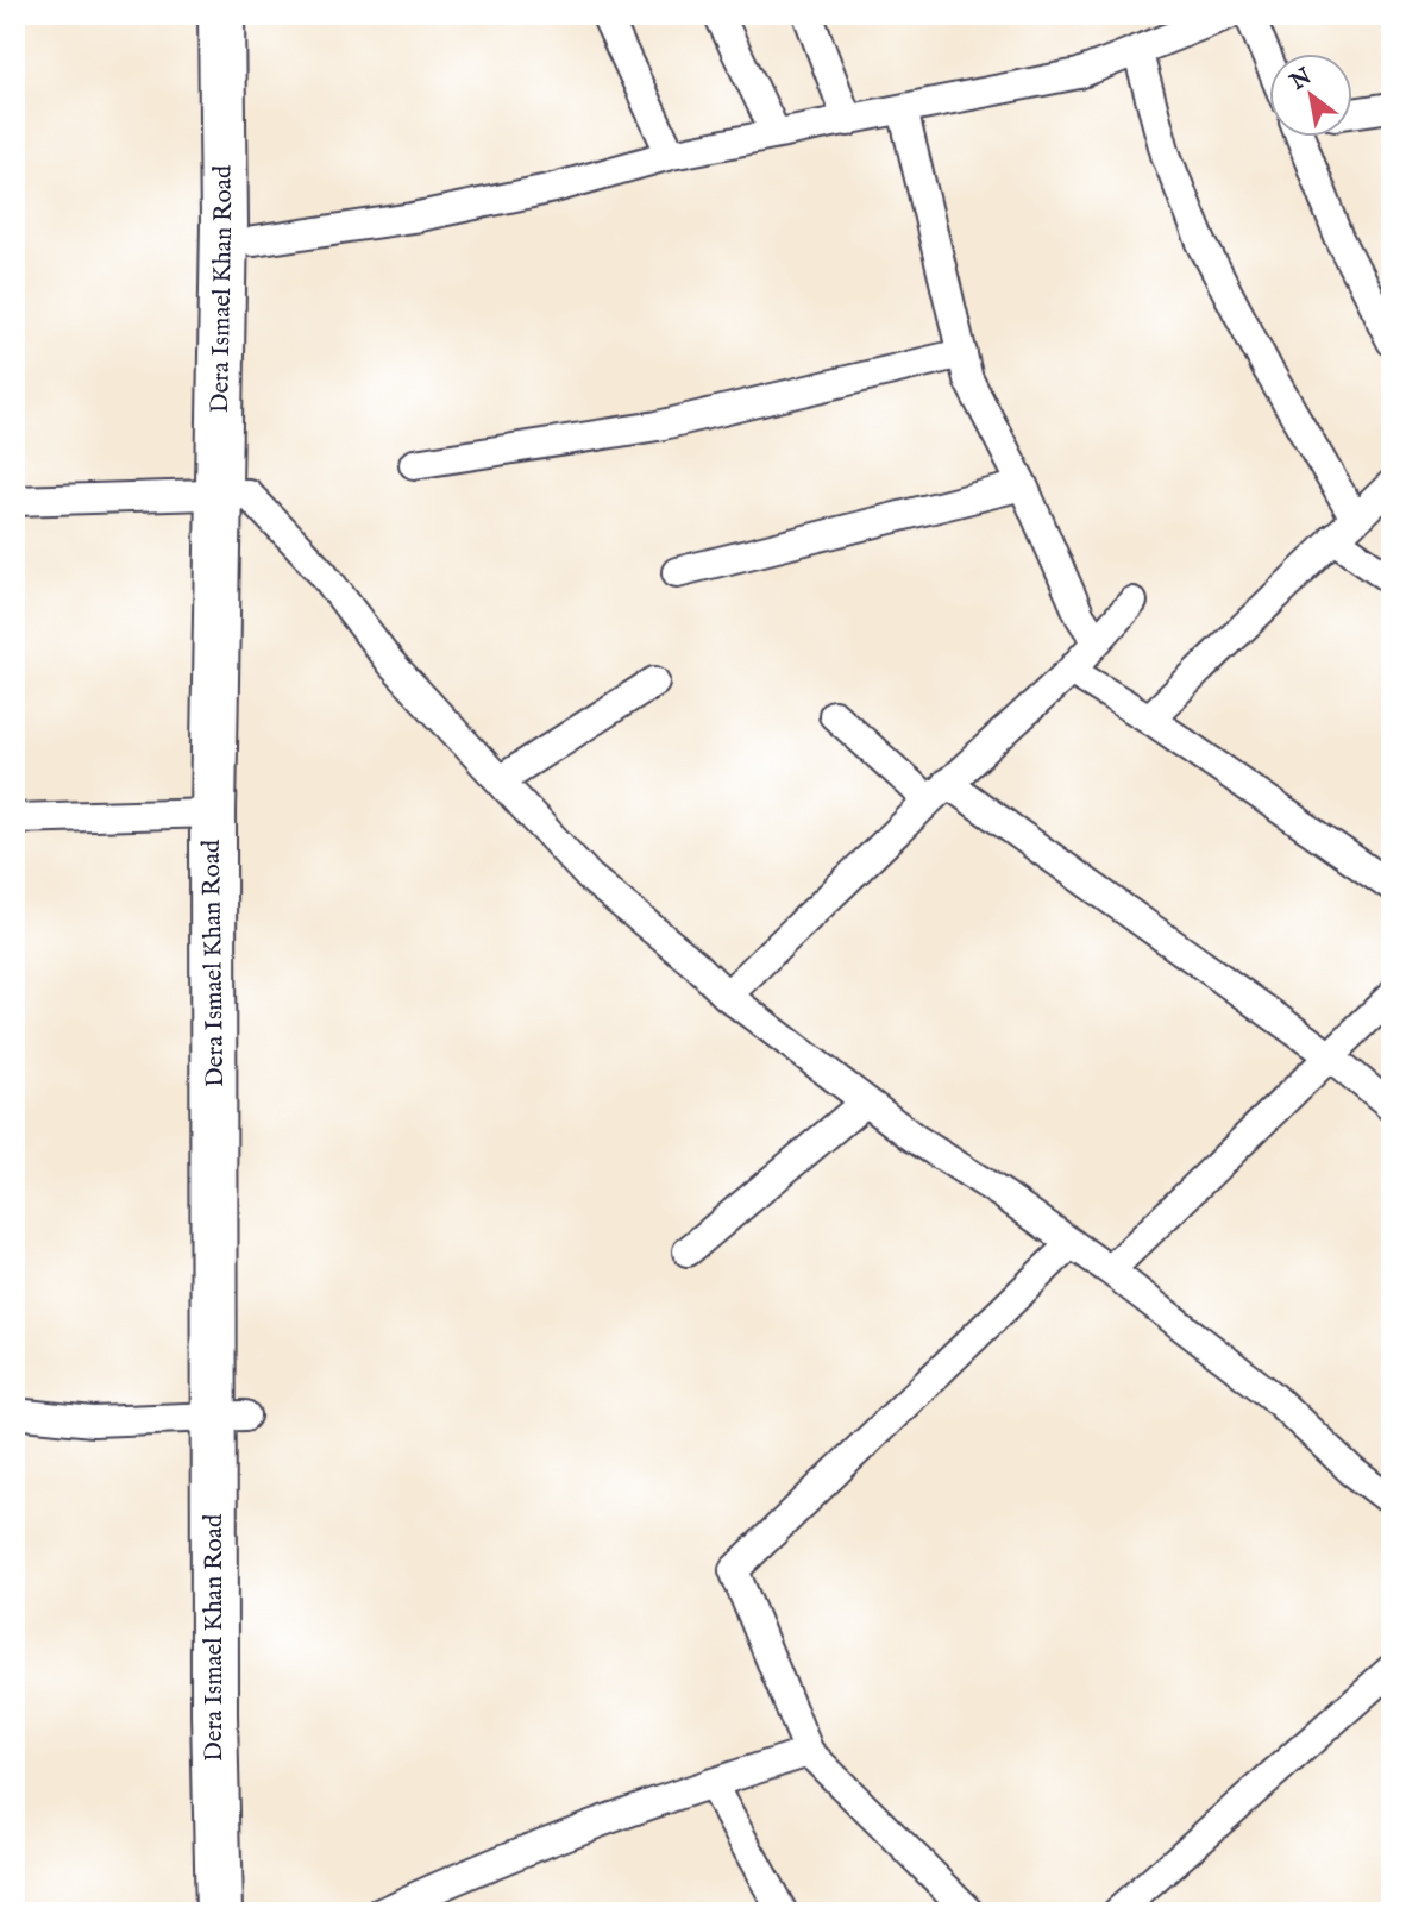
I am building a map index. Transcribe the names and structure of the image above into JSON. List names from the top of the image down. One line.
{"streets":{"highway":["Dera Ismael Khan Road"]},"north":"top left"}
